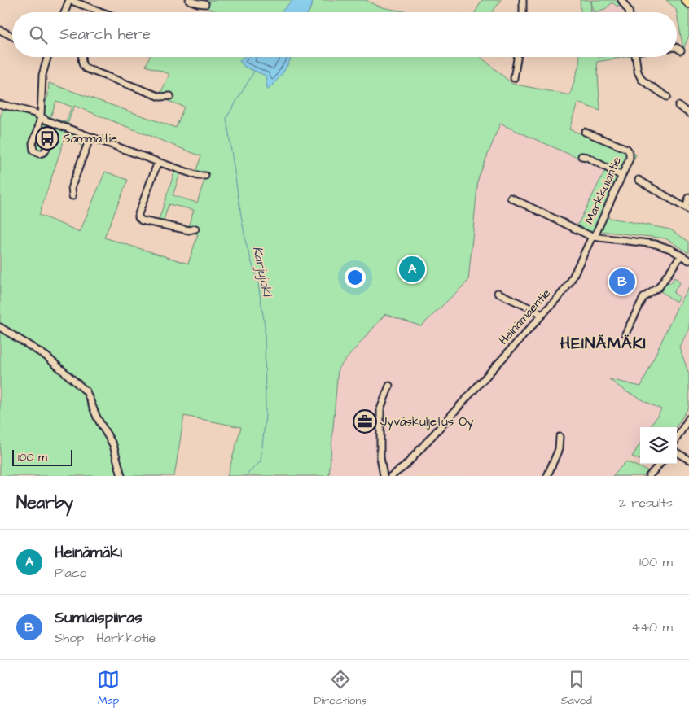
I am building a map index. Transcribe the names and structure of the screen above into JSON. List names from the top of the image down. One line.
{"streets":{"street":["Markkulantie","Heinämäentie"]},"crossings":[["Markkulantie","Heinämäentie"]],"districts":["HEINÄMÄKI"],"water":["Karjujoki"],"places":{"bus stop":["Sammaltie"],"office":["Jyväskuljetus Oy"]},"scale_bar":"100 m","page":{"search":"Search here","pins":["A","B"],"scale":"100 m","heading":["Nearby","2 results"],"list":[{"mark":"A","name":"Heinämäki","note":"Place","value":"100 m"},{"mark":"B","name":"Sumiaispiiras","note":"Shop · Harkkotie","value":"440 m"}],"nav":["Map","Directions","Saved"]}}
